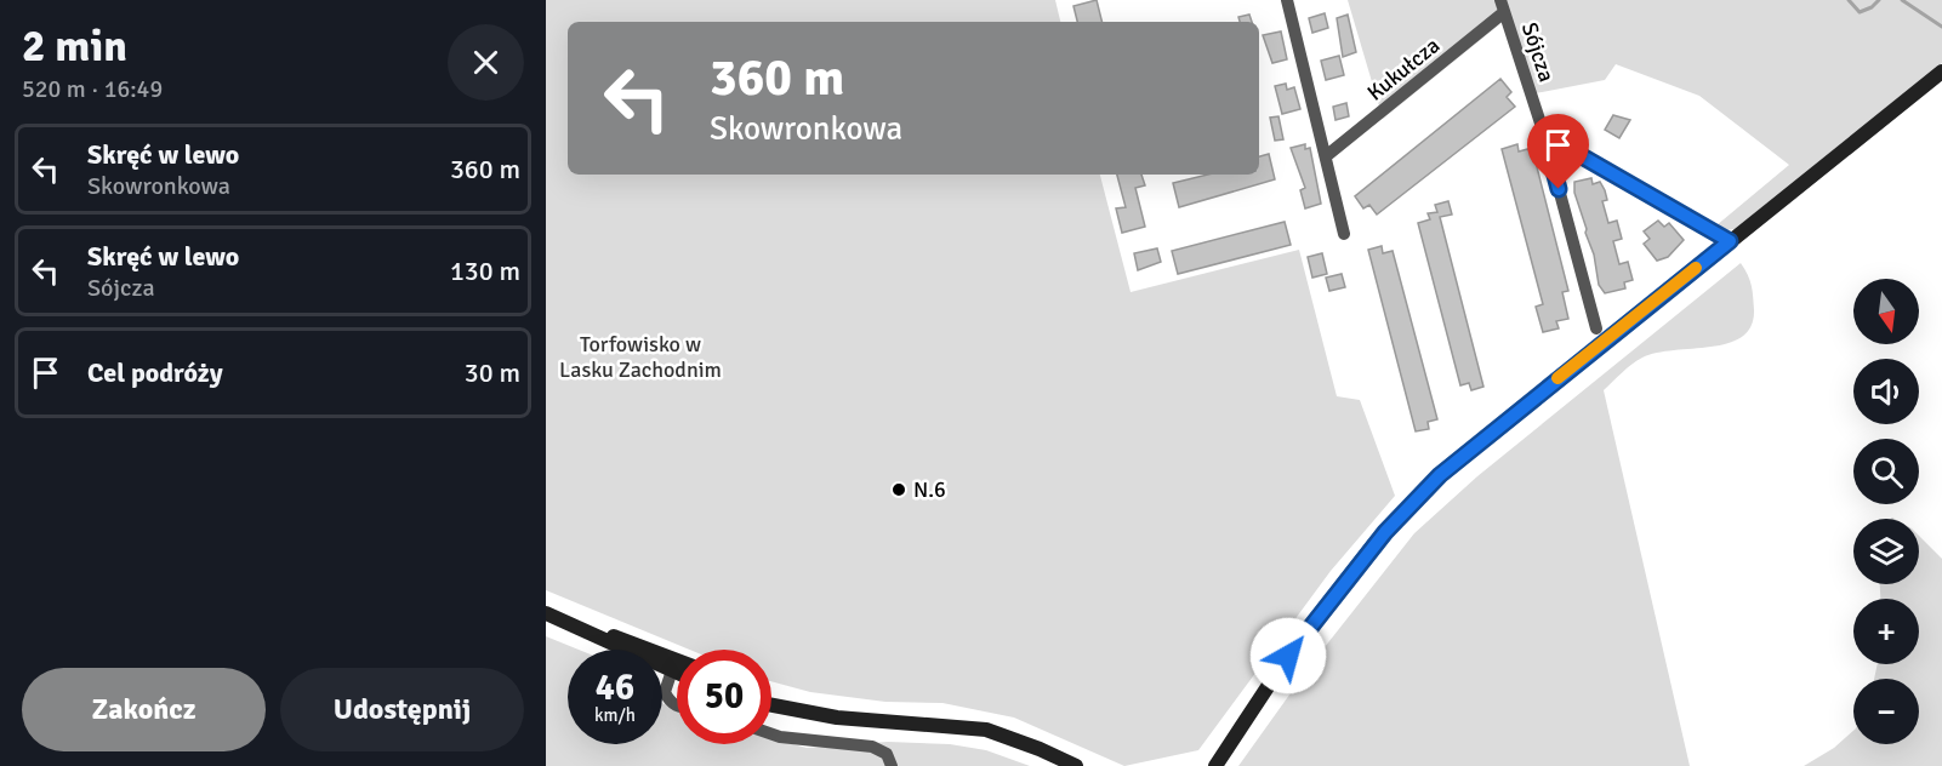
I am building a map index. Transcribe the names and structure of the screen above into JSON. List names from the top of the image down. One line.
{"streets":{"street":["Sójcza","Kukułcza"]},"crossings":[["Sójcza","Kukułcza"]],"parks":["Torfowisko w Lasku Zachodnim"],"places":["N.6"],"north":"bottom","page":{"heading":["2 min","520 m · 16:49"],"turn":["360 m","Skowronkowa"],"list":[{"name":"Skręć w lewo","note":"Skowronkowa","value":"360 m"},{"name":"Skręć w lewo","note":"Sójcza","value":"130 m"},{"name":"Cel podróży","value":"30 m"}],"map_buttons":["+","−"],"speed":"46 km/h","limit":"50","buttons":["Zakończ","Udostępnij"]}}
